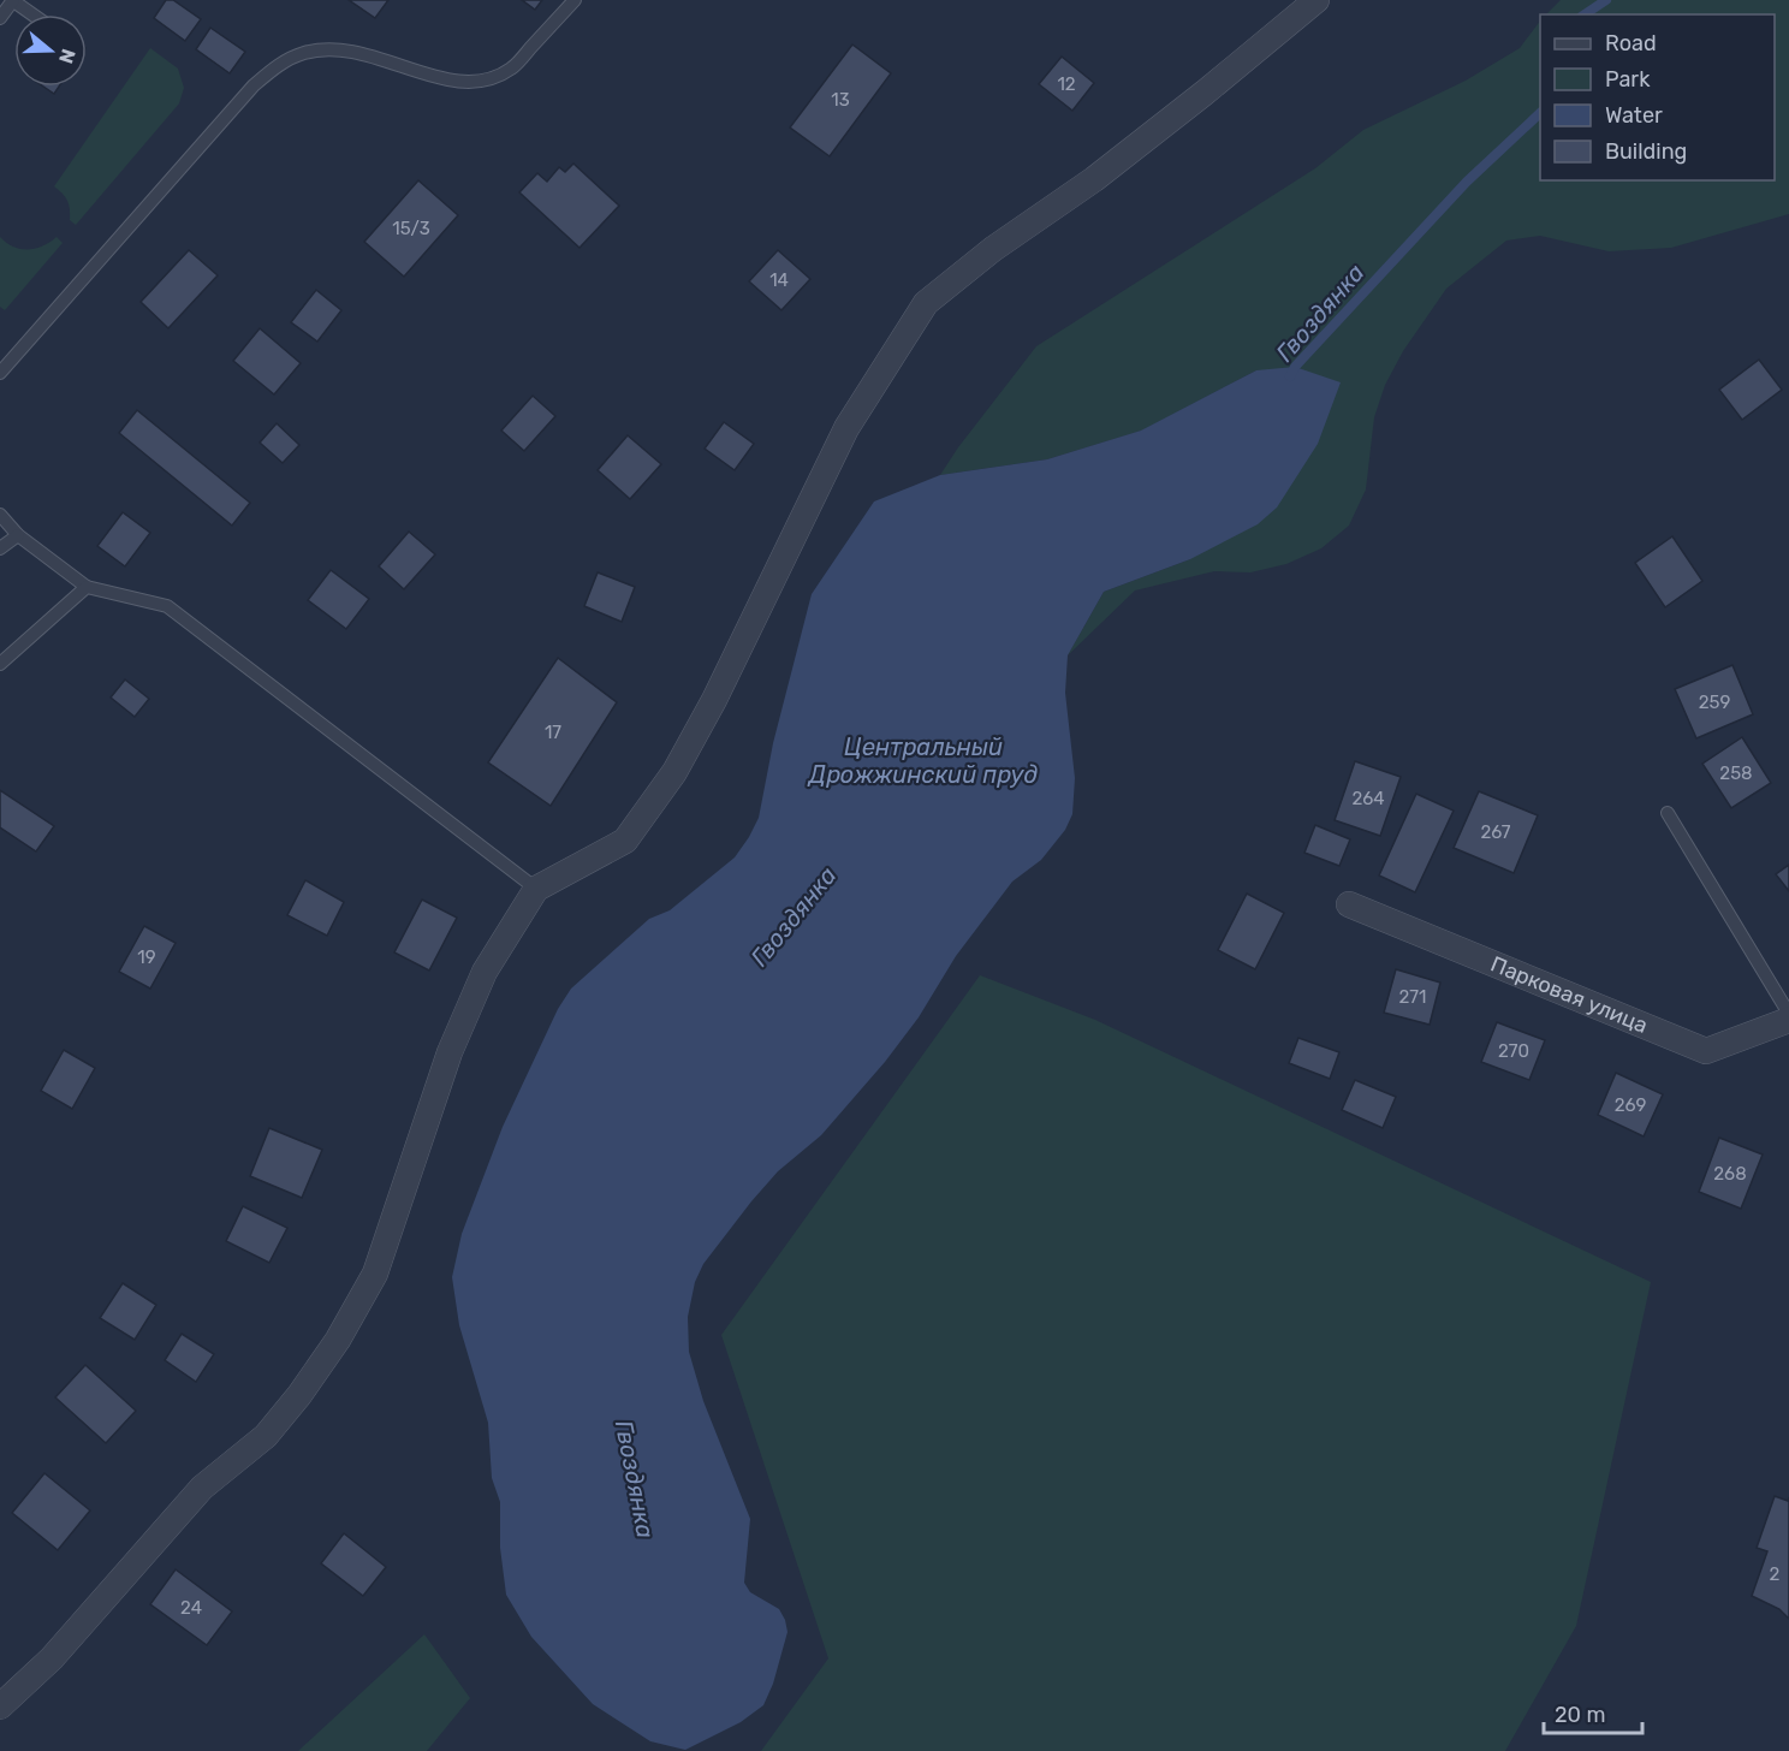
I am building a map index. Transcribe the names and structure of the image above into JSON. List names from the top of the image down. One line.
{"streets":{"street":["Парковая улица"]},"water":["Гвоздянка","Центральный Дрожжинский пруд"],"house_numbers":["12","13","15/3","14","259","17","258","264","267","19","271","270","269","268","2","24"],"legend":["Road","Park","Water","Building"],"scale_bar":"20 m","north":"right"}
